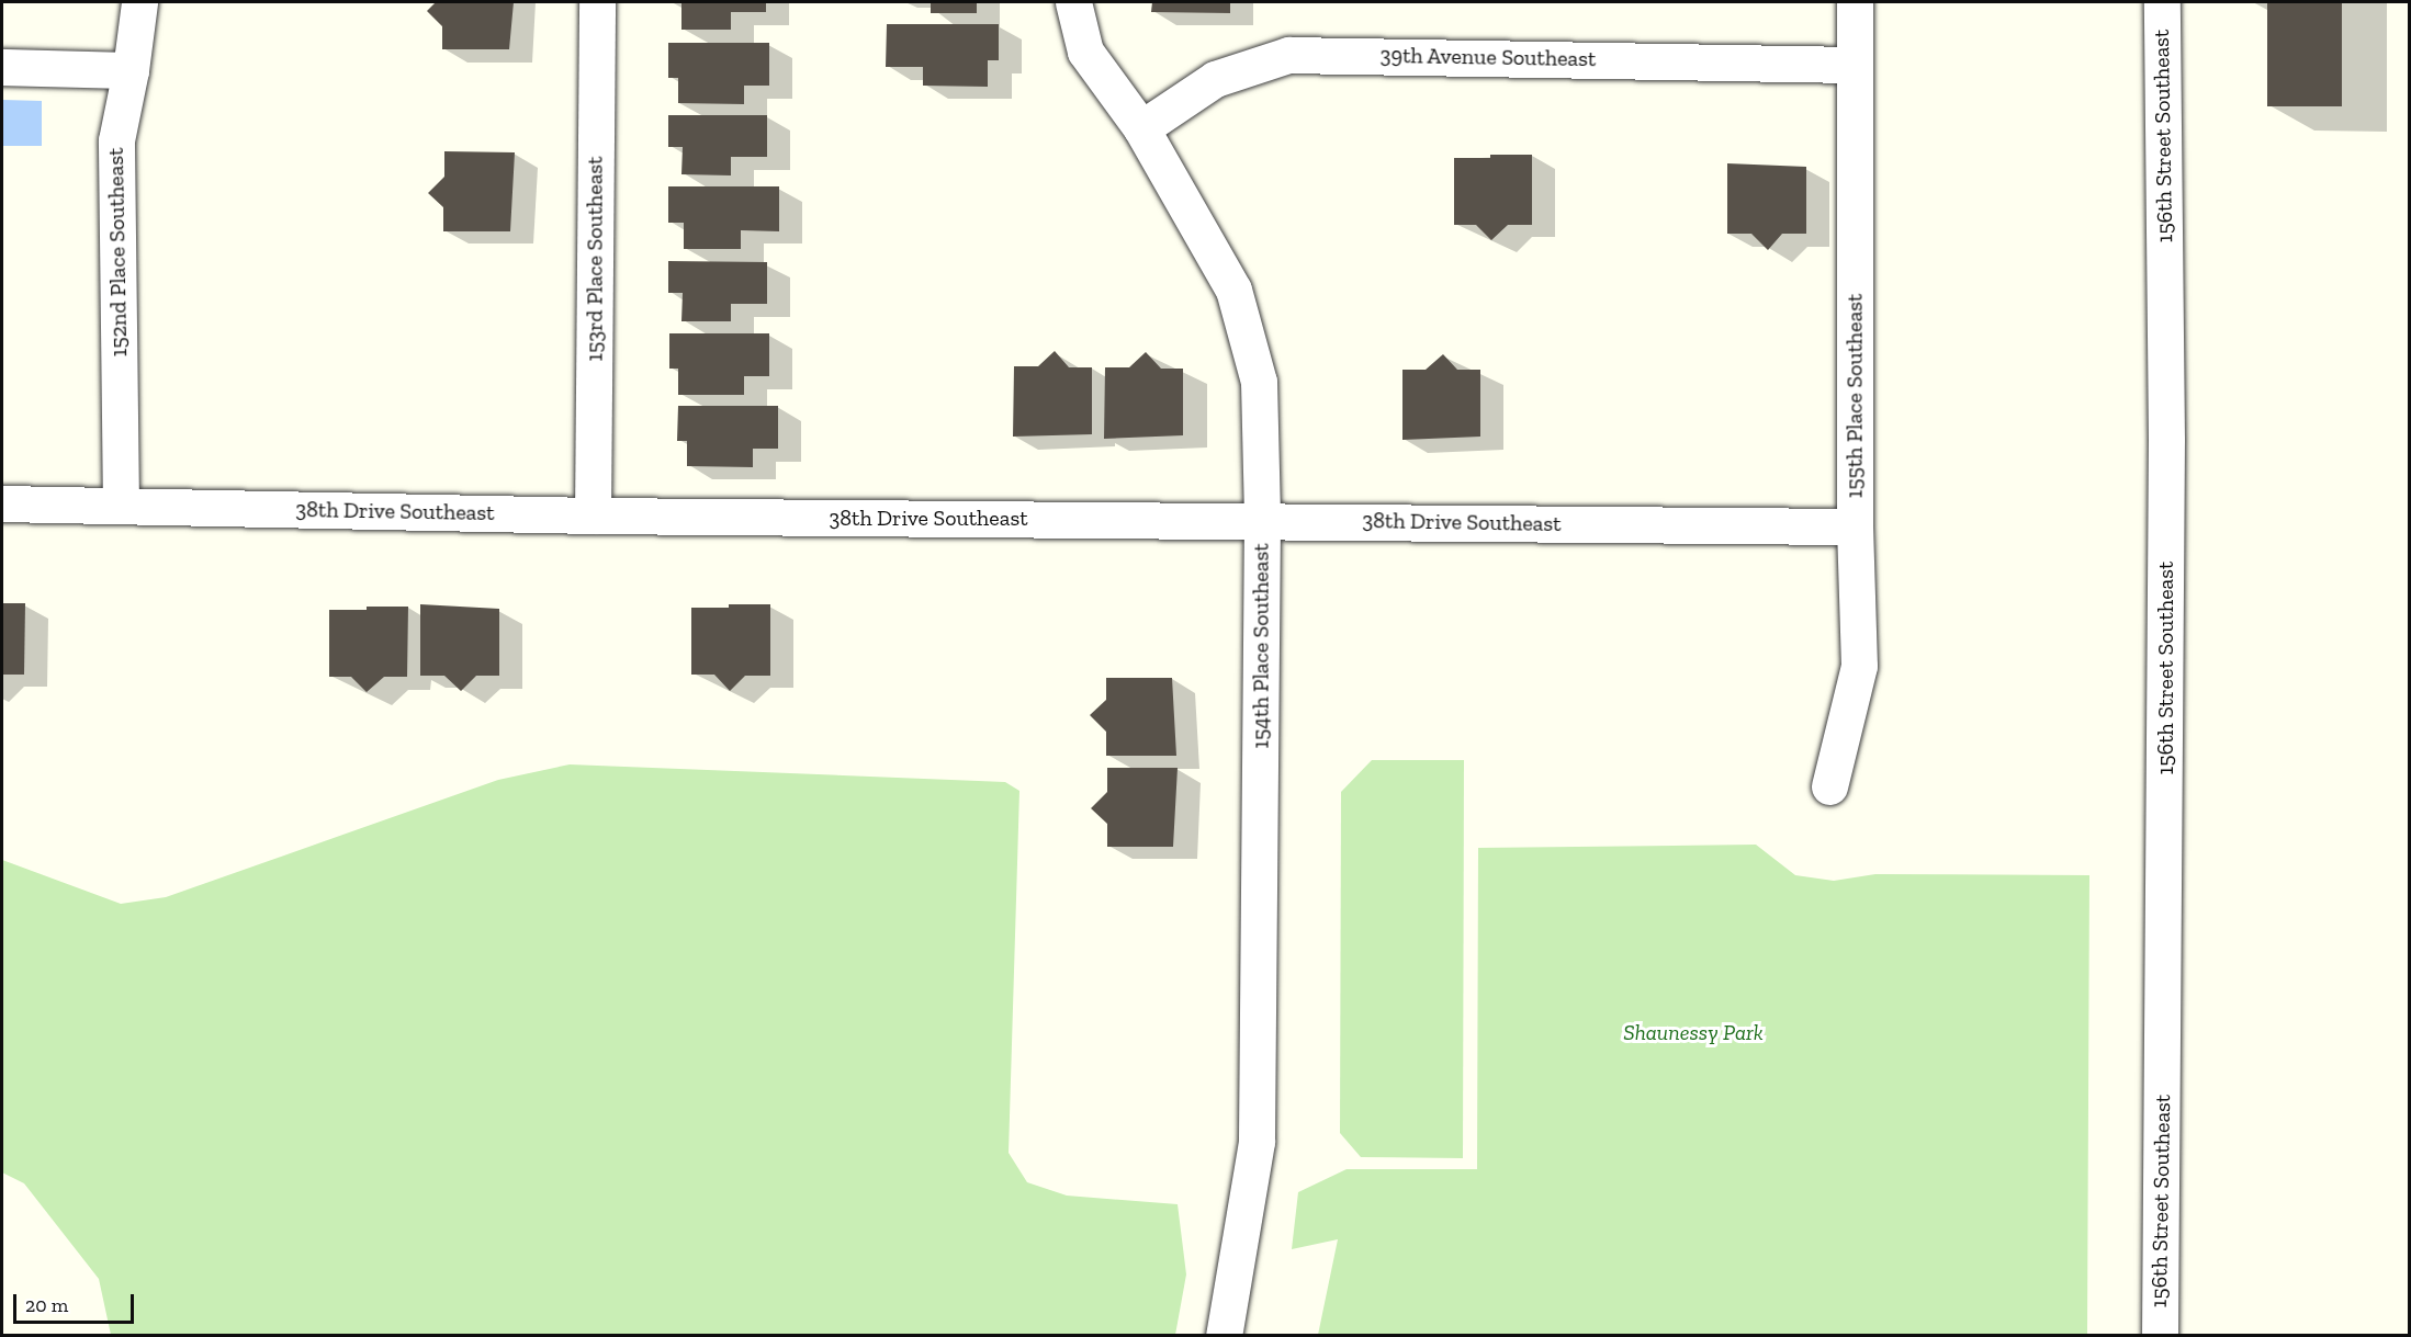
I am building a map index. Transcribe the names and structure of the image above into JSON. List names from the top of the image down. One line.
{"streets":{"street":["39th Avenue Southeast","156th Street Southeast","152nd Place Southeast","153rd Place Southeast","155th Place Southeast","38th Drive Southeast","154th Place Southeast"]},"crossings":[["39th Avenue Southeast","155th Place Southeast"],["39th Avenue Southeast","154th Place Southeast"],["152nd Place Southeast","38th Drive Southeast"],["153rd Place Southeast","38th Drive Southeast"],["155th Place Southeast","38th Drive Southeast"],["38th Drive Southeast","154th Place Southeast"]],"parks":["Shaunessy Park"],"scale_bar":"20 m"}
